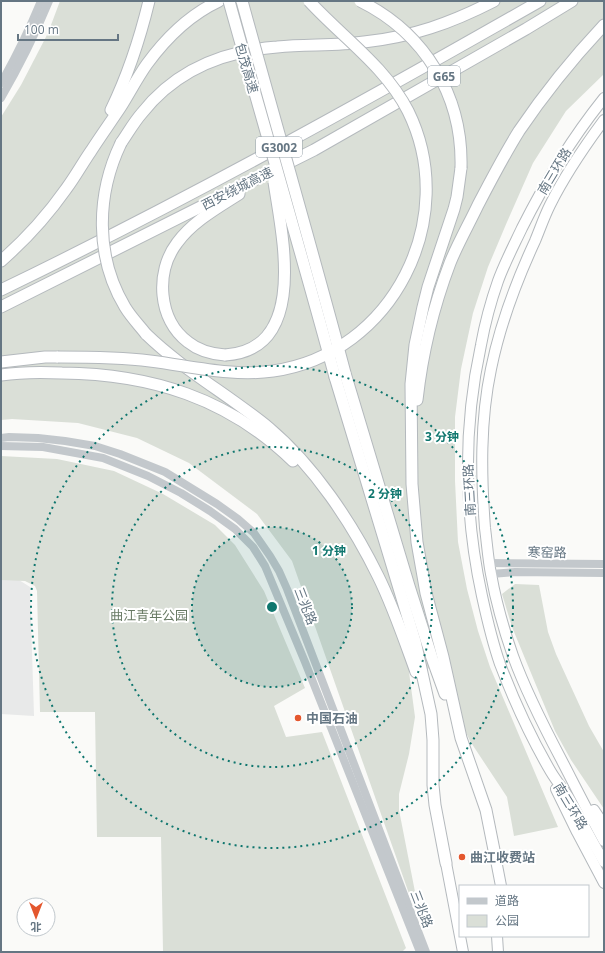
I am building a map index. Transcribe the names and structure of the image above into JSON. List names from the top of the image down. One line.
{"streets":{"highway":["包茂高速","G65","G3002","南三环路","西安绕城高速"],"street":["寒窑路","三兆路"]},"crossings":[["包茂高速","G65"],["G65","西安绕城高速"],["南三环路","寒窑路"]],"parks":["曲江青年公园"],"places":["中国石油","曲江收费站"],"legend":["道路","公园"],"scale_bar":"100 m","north":"bottom","rings":["3 分钟","2 分钟","1 分钟"]}
